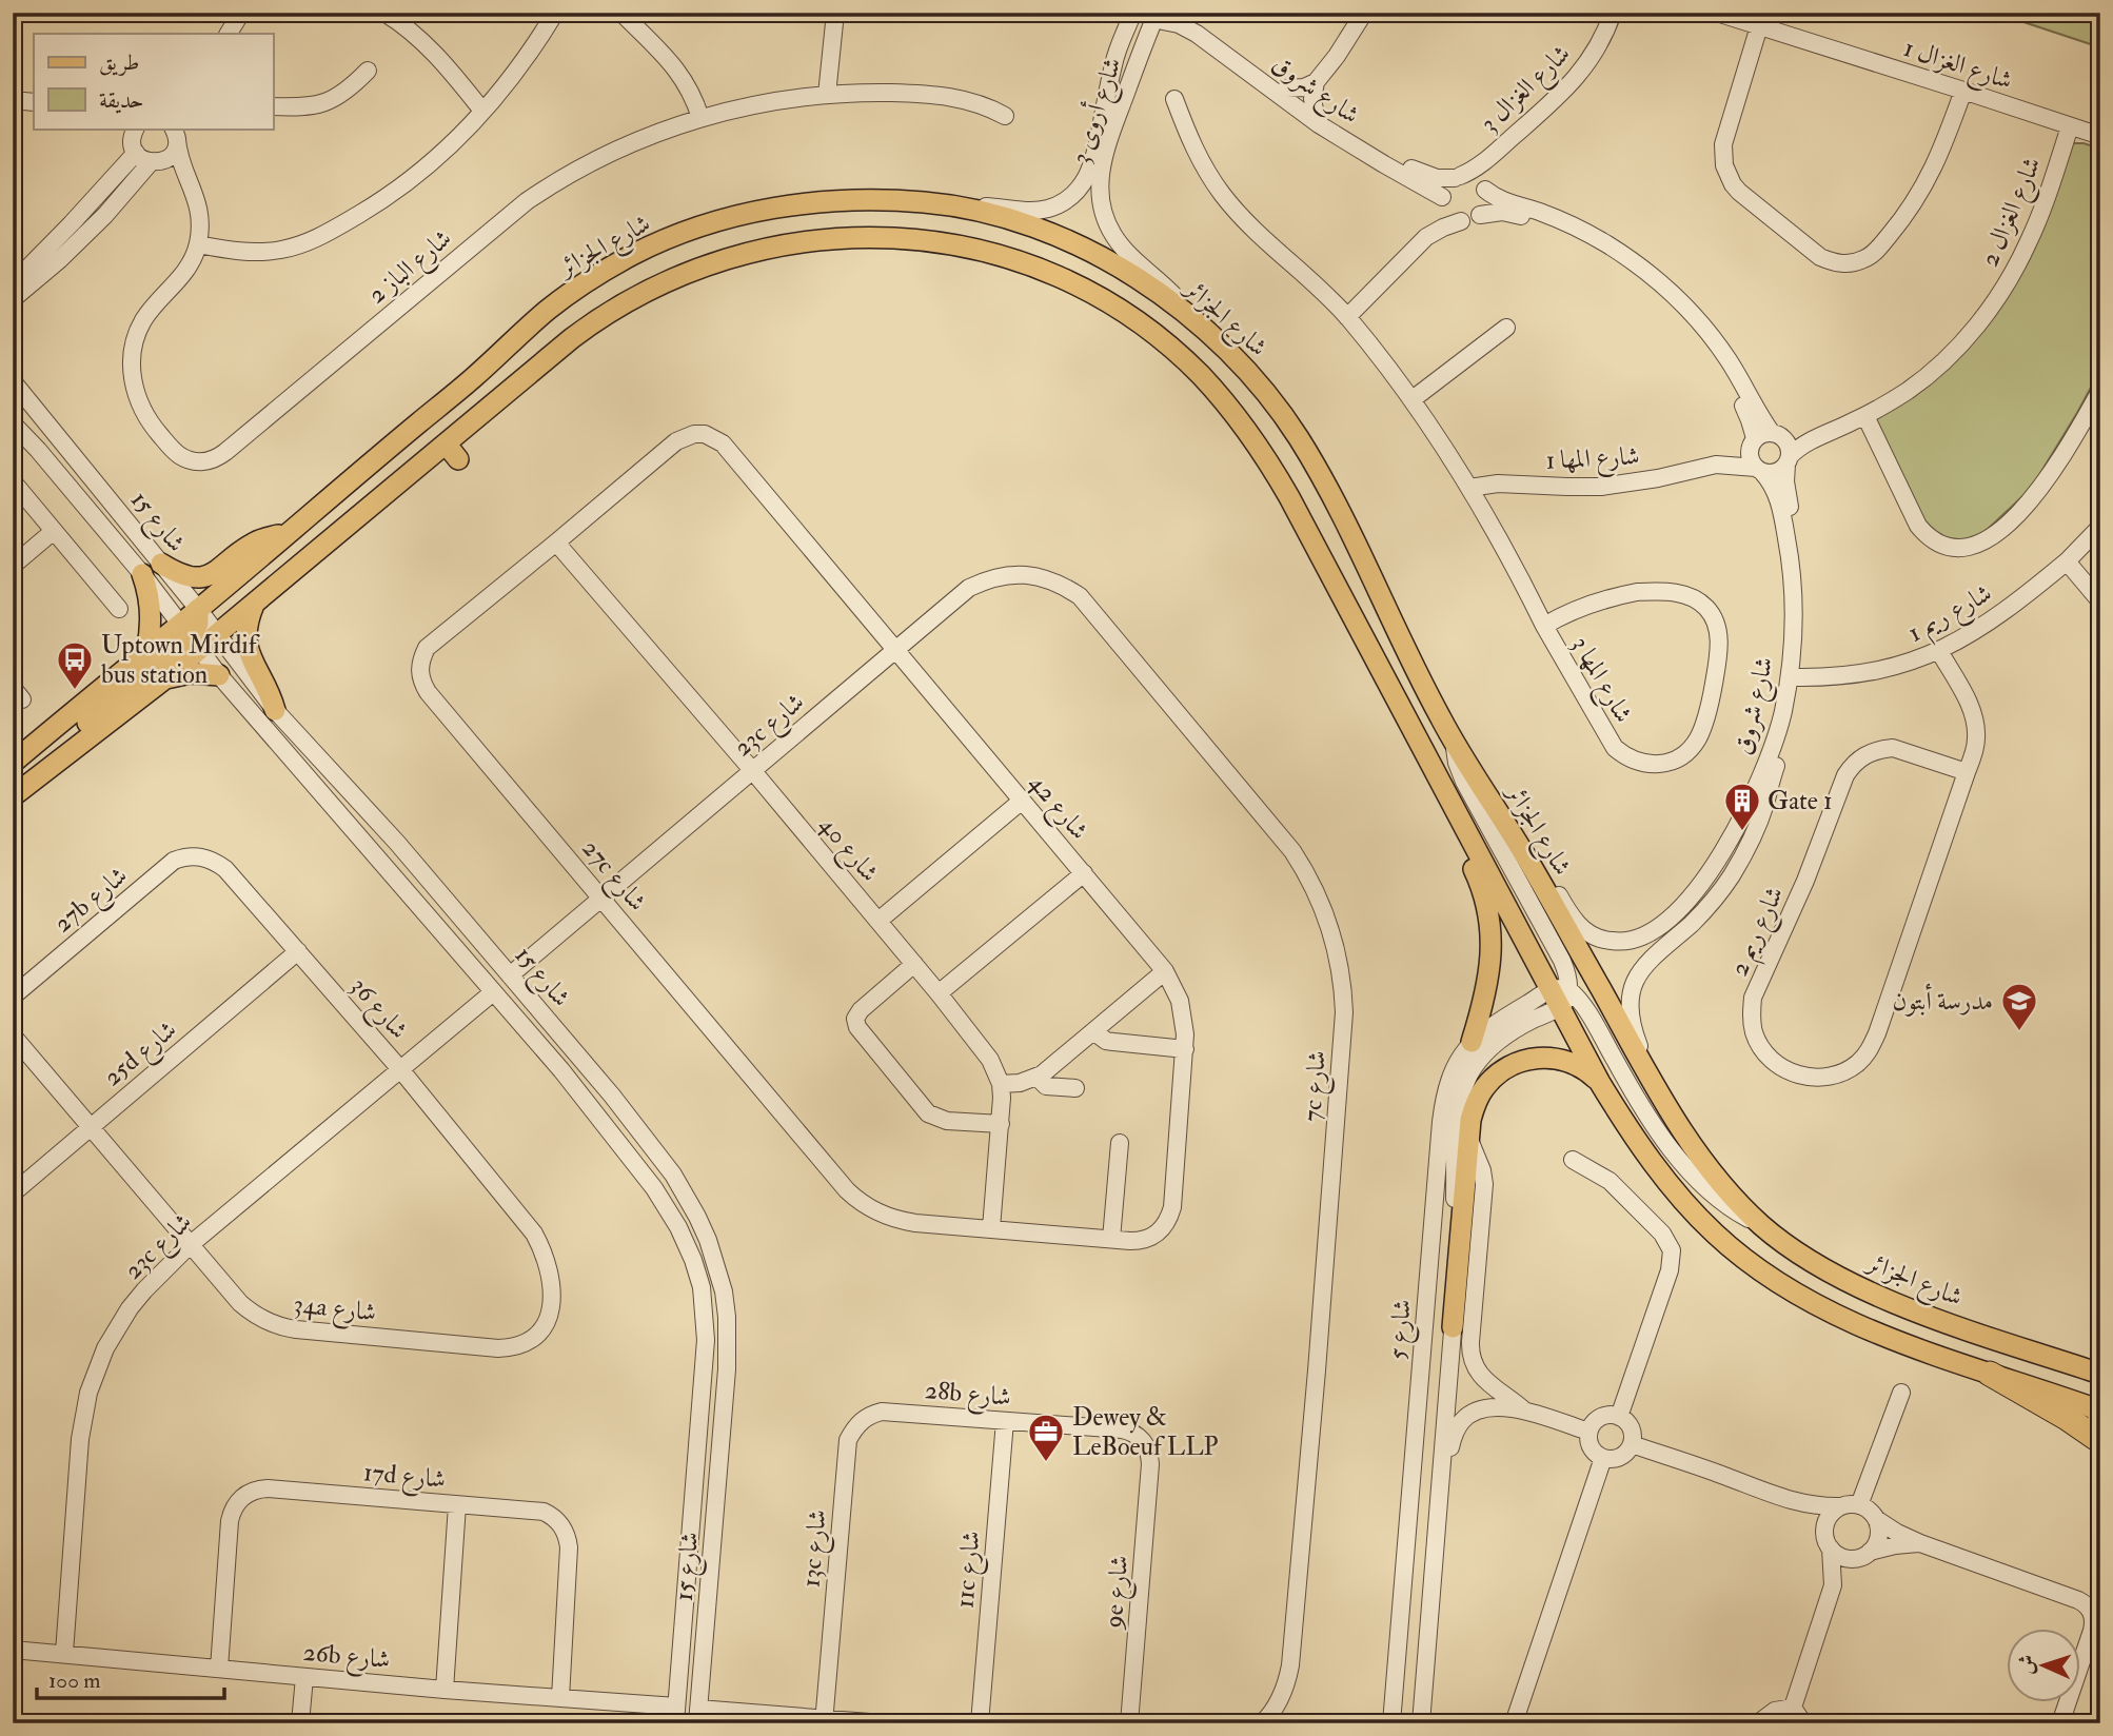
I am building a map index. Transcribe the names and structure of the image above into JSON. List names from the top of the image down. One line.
{"streets":{"main road":["شارع الجزائر"],"street":["شارع الغزال 1","شارع الغزال 3","شارع شروق","شارع أروى 3","شارع الغزال 2","شارع الباز 2","شارع المها 1","شارع 15","شارع ريم 1","شارع المها 3","23c شارع","شارع 42","شارع 40","27c شارع","27b شارع","شارع ريم 2","شارع 36","25d شارع","7c شارع","34a شارع","شارع 5","28b شارع","17d شارع","13c شارع","11c شارع","9e شارع","26b شارع"]},"crossings":[["شارع الغزال 1","شارع الغزال 2"],["شارع الغزال 3","شارع شروق"],["شارع شروق","شارع أروى 3"],["شارع شروق","شارع الغزال 2"],["شارع شروق","شارع الجزائر"],["شارع شروق","شارع المها 1"],["شارع شروق","شارع ريم 1"],["شارع أروى 3","شارع الجزائر"],["شارع الغزال 2","شارع المها 1"],["شارع الجزائر","شارع 15"],["شارع الجزائر","شارع 5"],["شارع المها 1","شارع المها 3"],["شارع 15","23c شارع"],["شارع 15","26b شارع"],["شارع ريم 1","شارع ريم 2"],["23c شارع","شارع 42"],["23c شارع","شارع 40"],["23c شارع","27c شارع"],["23c شارع","شارع 36"],["23c شارع","7c شارع"],["23c شارع","34a شارع"],["23c شارع","26b شارع"],["شارع 42","27c شارع"],["شارع 40","27c شارع"],["27b شارع","شارع 36"],["شارع 36","25d شارع"],["شارع 36","34a شارع"],["25d شارع","34a شارع"],["28b شارع","13c شارع"],["28b شارع","11c شارع"],["28b شارع","9e شارع"],["17d شارع","26b شارع"]],"places":{"bus stop":["Uptown Mirdif bus station"],"building":["Gate 1"],"school or university":["مدرسة أبتون"],"office":["Dewey & LeBoeuf LLP"]},"legend":["طريق","حديقة"],"scale_bar":"100 m","north":"left"}
